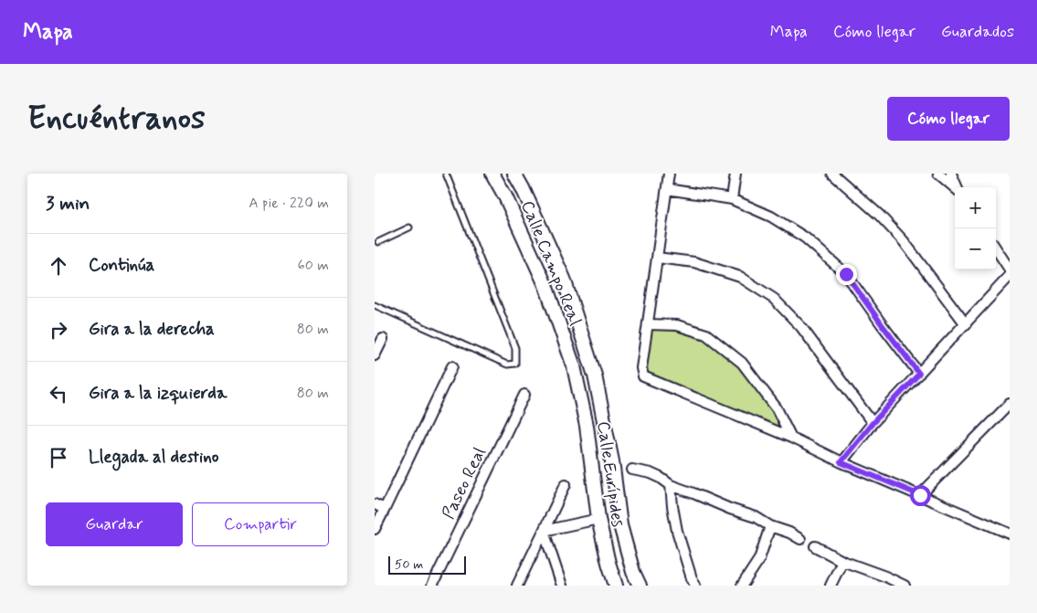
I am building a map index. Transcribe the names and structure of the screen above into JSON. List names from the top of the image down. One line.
{"streets":{"street":["Calle Campo Real","Calle Eurípides","Paseo Real"]},"crossings":[["Calle Campo Real","Calle Eurípides"]],"scale_bar":"50 m","page":{"header":"Mapa","nav":["Mapa","Cómo llegar","Guardados"],"buttons":["Cómo llegar",["Guardar","Compartir"]],"title":"Encuéntranos","heading":["3 min","A pie · 220 m"],"map_buttons":["+","−"],"list":[["Continúa","60 m"],["Gira a la derecha","80 m"],["Gira a la izquierda","80 m"],"Llegada al destino"],"scale":"50 m"}}
